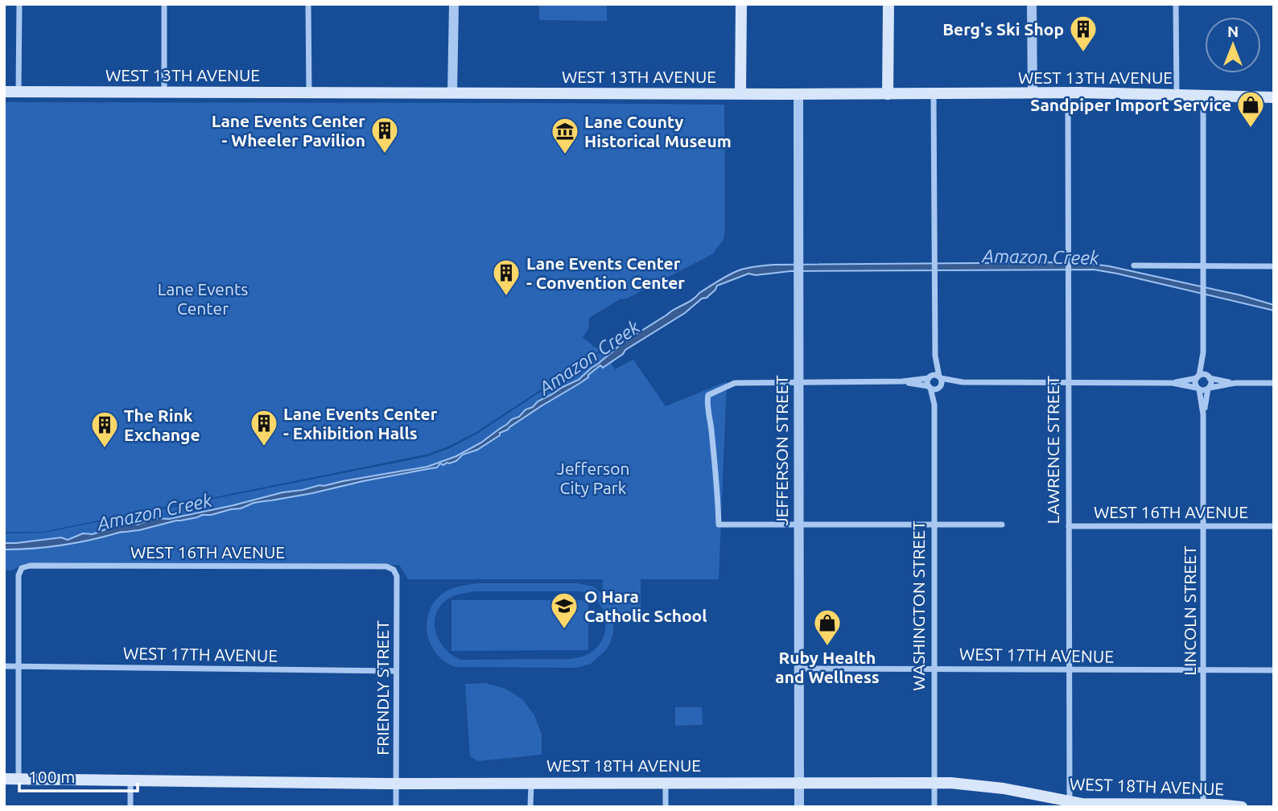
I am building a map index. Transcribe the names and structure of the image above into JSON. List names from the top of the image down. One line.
{"streets":{"main road":["WEST 13TH AVENUE","WEST 18TH AVENUE"],"street":["LAWRENCE STREET","JEFFERSON STREET","WEST 16TH AVENUE","WASHINGTON STREET","LINCOLN STREET","WEST 17TH AVENUE","FRIENDLY STREET"]},"crossings":[["WEST 13TH AVENUE","LAWRENCE STREET"],["WEST 13TH AVENUE","JEFFERSON STREET"],["LAWRENCE STREET","WEST 16TH AVENUE"],["LAWRENCE STREET","WEST 17TH AVENUE"],["LAWRENCE STREET","WEST 18TH AVENUE"],["JEFFERSON STREET","WEST 17TH AVENUE"],["JEFFERSON STREET","WEST 18TH AVENUE"],["WEST 16TH AVENUE","LINCOLN STREET"],["WEST 16TH AVENUE","WEST 17TH AVENUE"],["WEST 16TH AVENUE","FRIENDLY STREET"],["WASHINGTON STREET","WEST 17TH AVENUE"],["WASHINGTON STREET","WEST 18TH AVENUE"],["LINCOLN STREET","WEST 17TH AVENUE"],["LINCOLN STREET","WEST 18TH AVENUE"],["WEST 17TH AVENUE","FRIENDLY STREET"],["FRIENDLY STREET","WEST 18TH AVENUE"]],"water":["Amazon Creek"],"parks":["Lane Events Center","Jefferson City Park"],"places":{"building":["Berg's Ski Shop","Lane Events Center - Wheeler Pavilion","Lane Events Center - Convention Center","Lane Events Center - Exhibition Halls","The Rink Exchange"],"shop":["Sandpiper Import Service","Ruby Health and Wellness"],"museum":["Lane County Historical Museum"],"school or university":["O Hara Catholic School"]},"scale_bar":"100 m","north":"top"}
